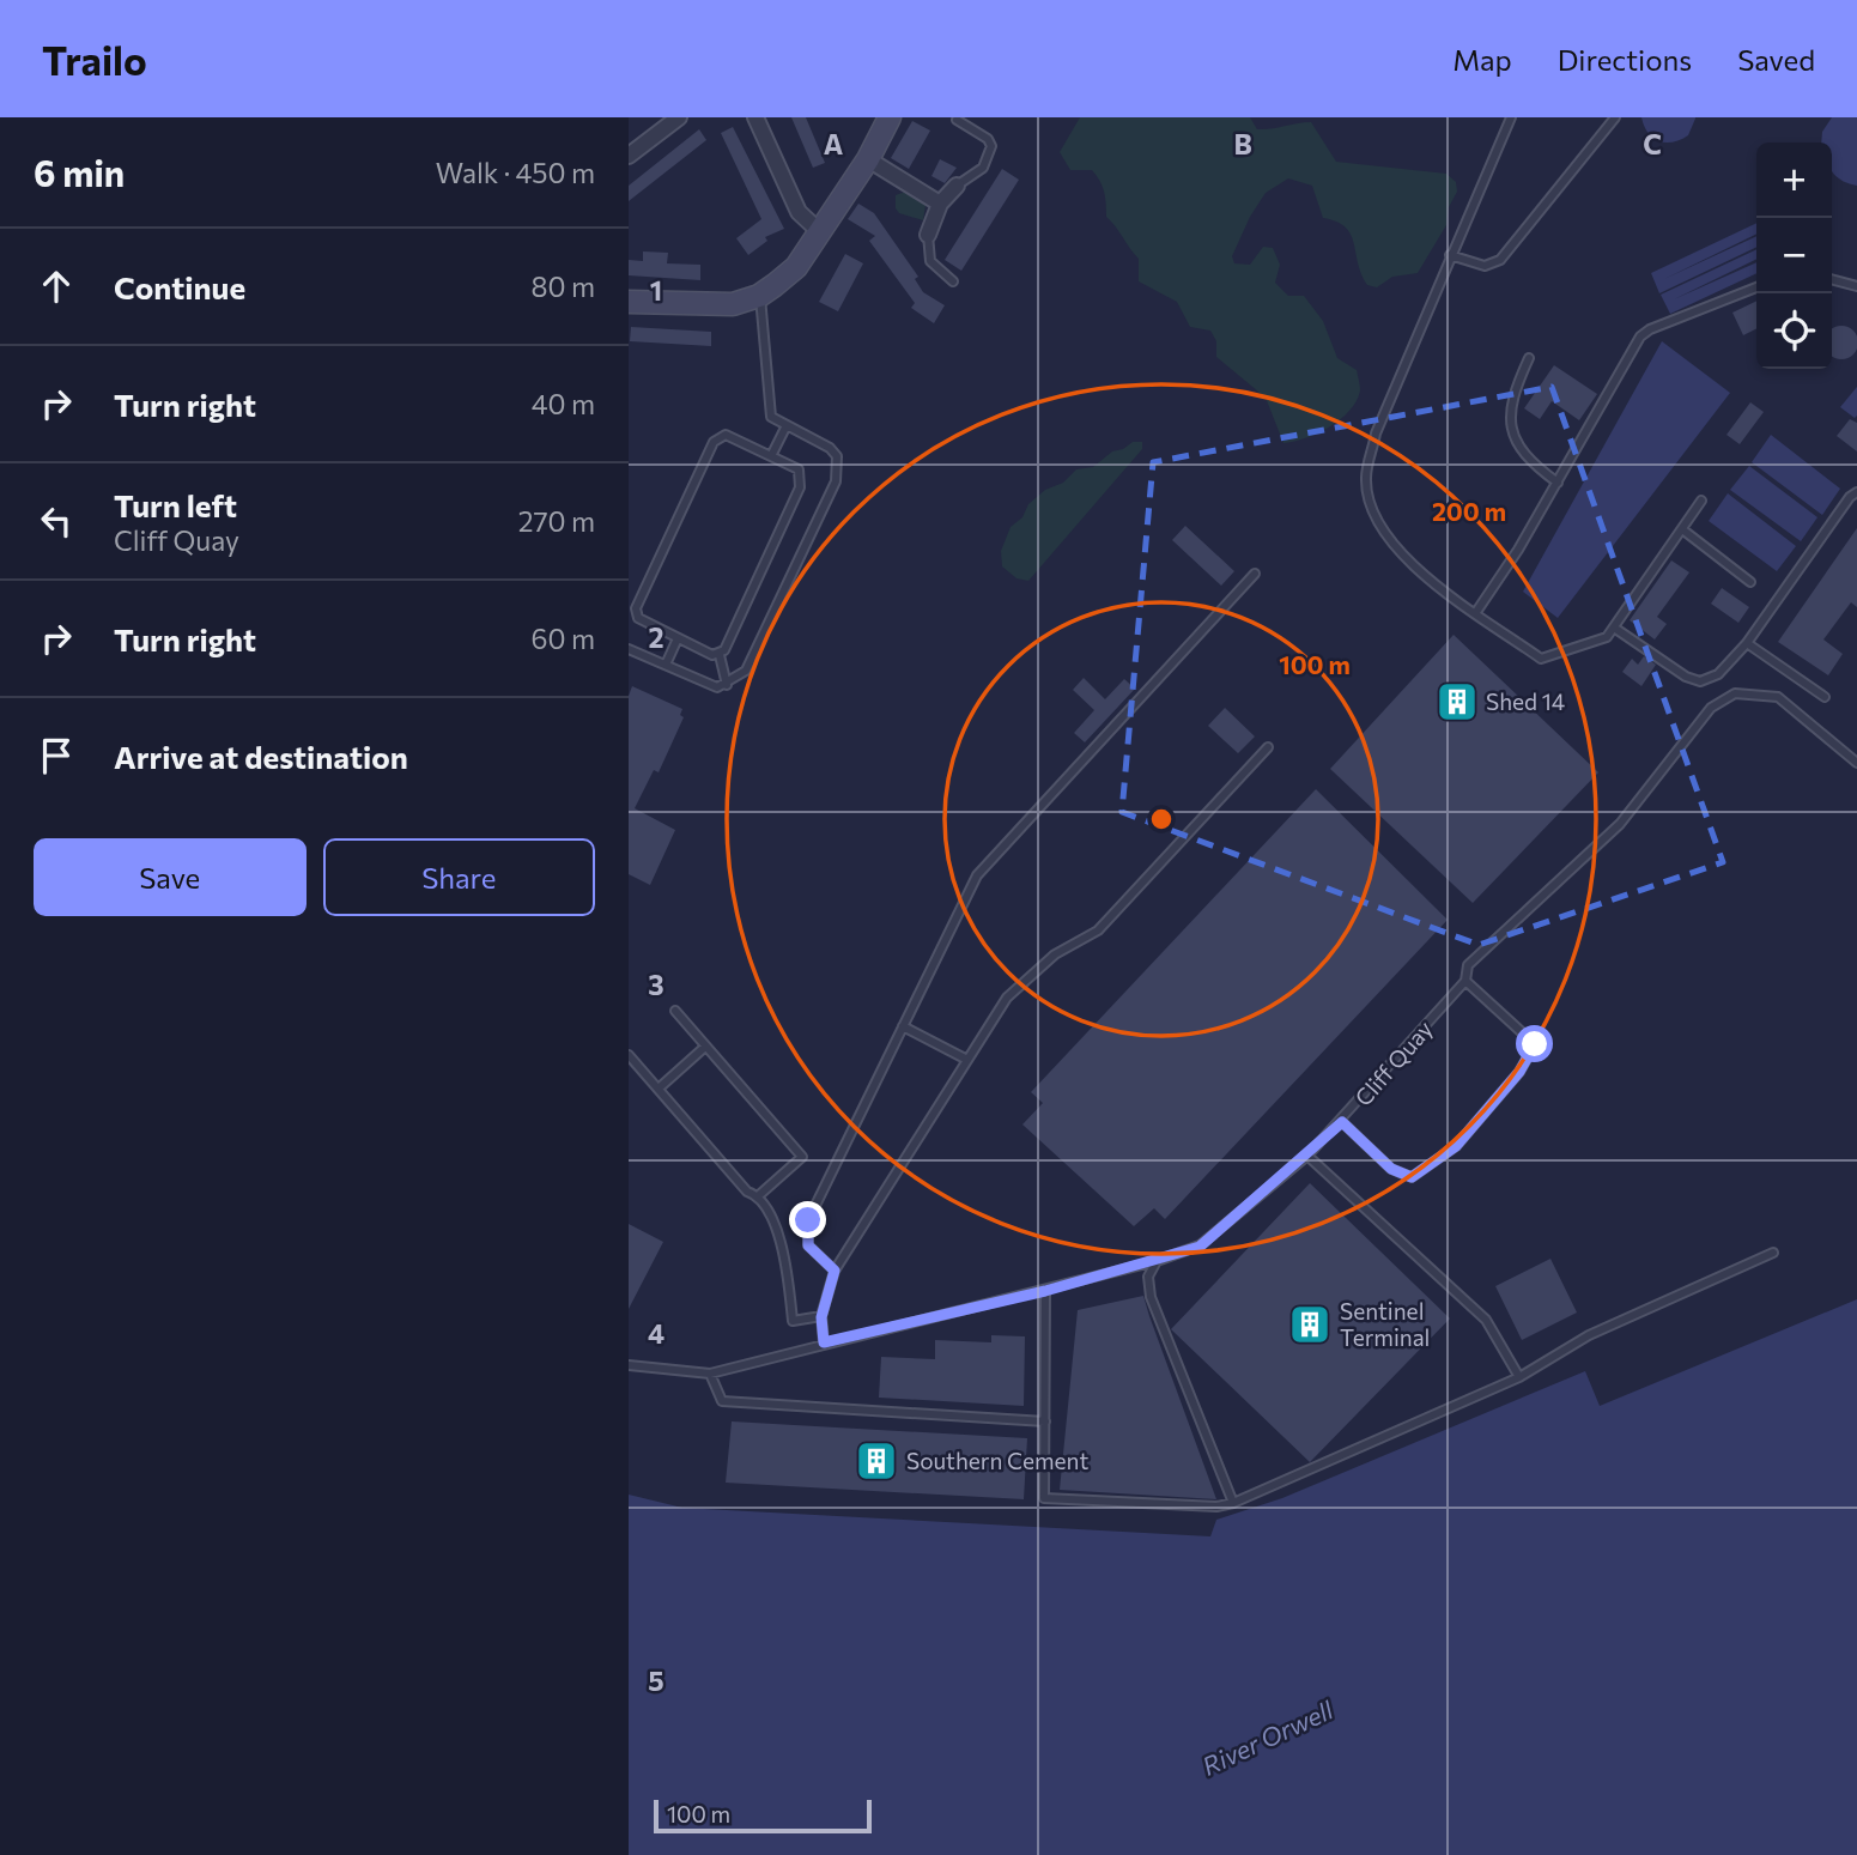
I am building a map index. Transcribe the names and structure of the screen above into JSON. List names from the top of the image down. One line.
{"streets":{"lane":["Cliff Quay"]},"water":["River Orwell"],"places":{"building":["Shed 14","Sentinel Terminal","Southern Cement"]},"scale_bar":"100 m","page":{"header":"Trailo","nav":["Map","Directions","Saved"],"heading":["6 min","Walk · 450 m"],"map_buttons":["+","−"],"list":[["Continue","80 m"],["Turn right","40 m"],["Turn left","Cliff Quay","270 m"],["Turn right","60 m"],"Arrive at destination"],"buttons":["Save","Share"],"scale":"100 m"},"grid":{"columns":["A","B","C"],"rows":["1","2","3","4","5"]},"rings":["200 m","100 m"]}
